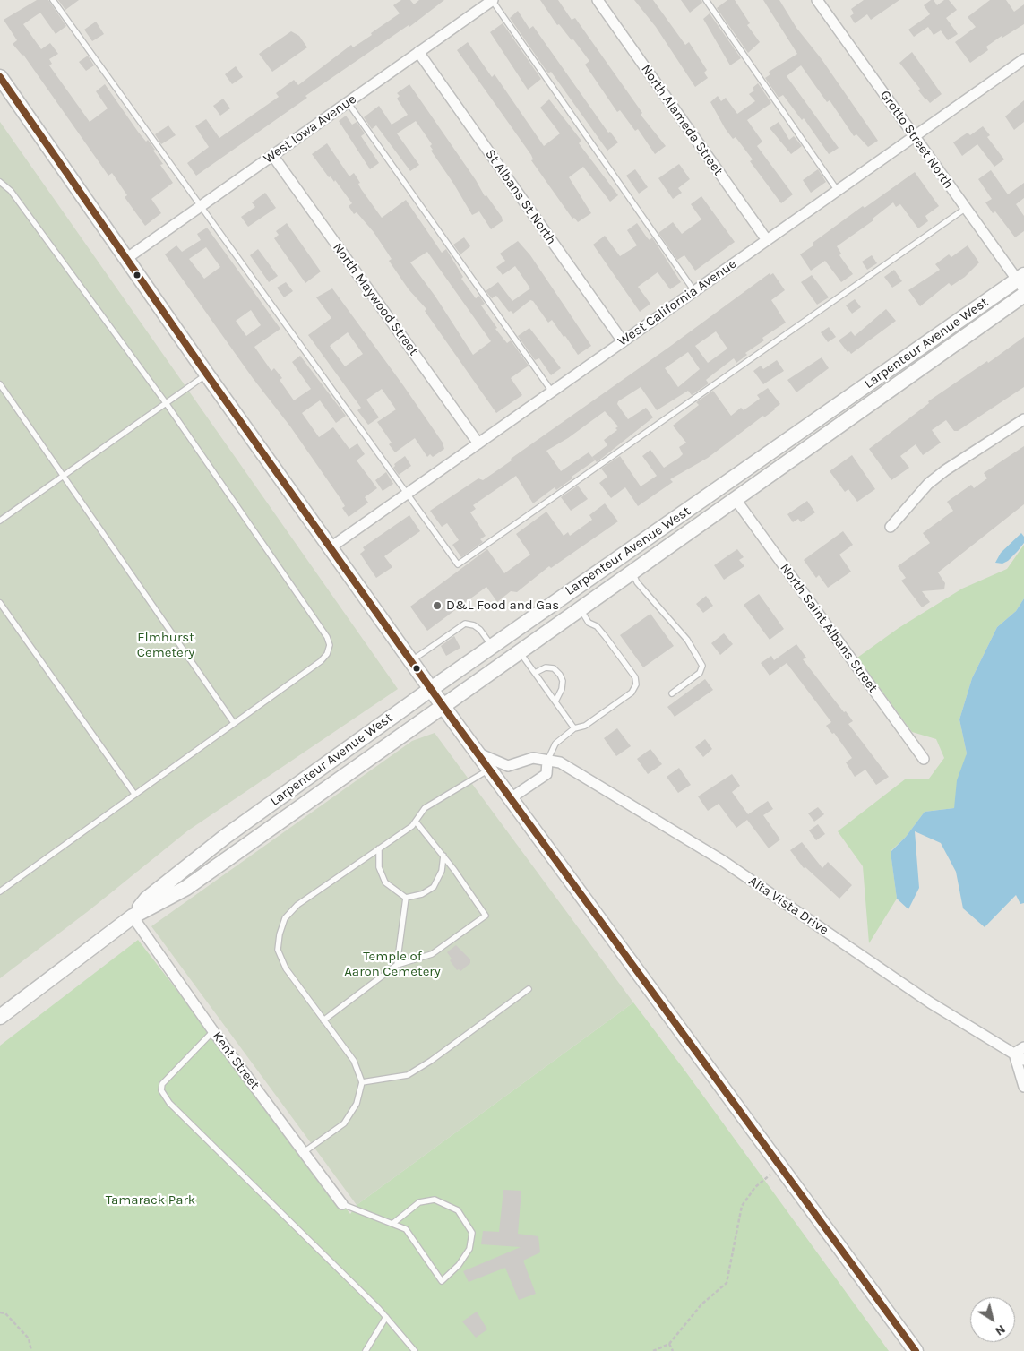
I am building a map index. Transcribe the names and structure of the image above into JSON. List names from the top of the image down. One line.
{"streets":{"main road":["Larpenteur Avenue West"],"street":["North Alameda Street","West Iowa Avenue","Grotto Street North","St Albans St North","North Maywood Street","West California Avenue","North Saint Albans Street","Alta Vista Drive","Kent Street"]},"crossings":[["North Alameda Street","West California Avenue"],["West Iowa Avenue","St Albans St North"],["West Iowa Avenue","North Maywood Street"],["Grotto Street North","West California Avenue"],["Grotto Street North","Larpenteur Avenue West"],["St Albans St North","West California Avenue"],["North Maywood Street","West California Avenue"],["Larpenteur Avenue West","North Saint Albans Street"],["Larpenteur Avenue West","Kent Street"]],"parks":["Elmhurst Cemetery","Temple of Aaron Cemetery","Tamarack Park"],"places":["D&L Food and Gas"],"north":"bottom right"}
